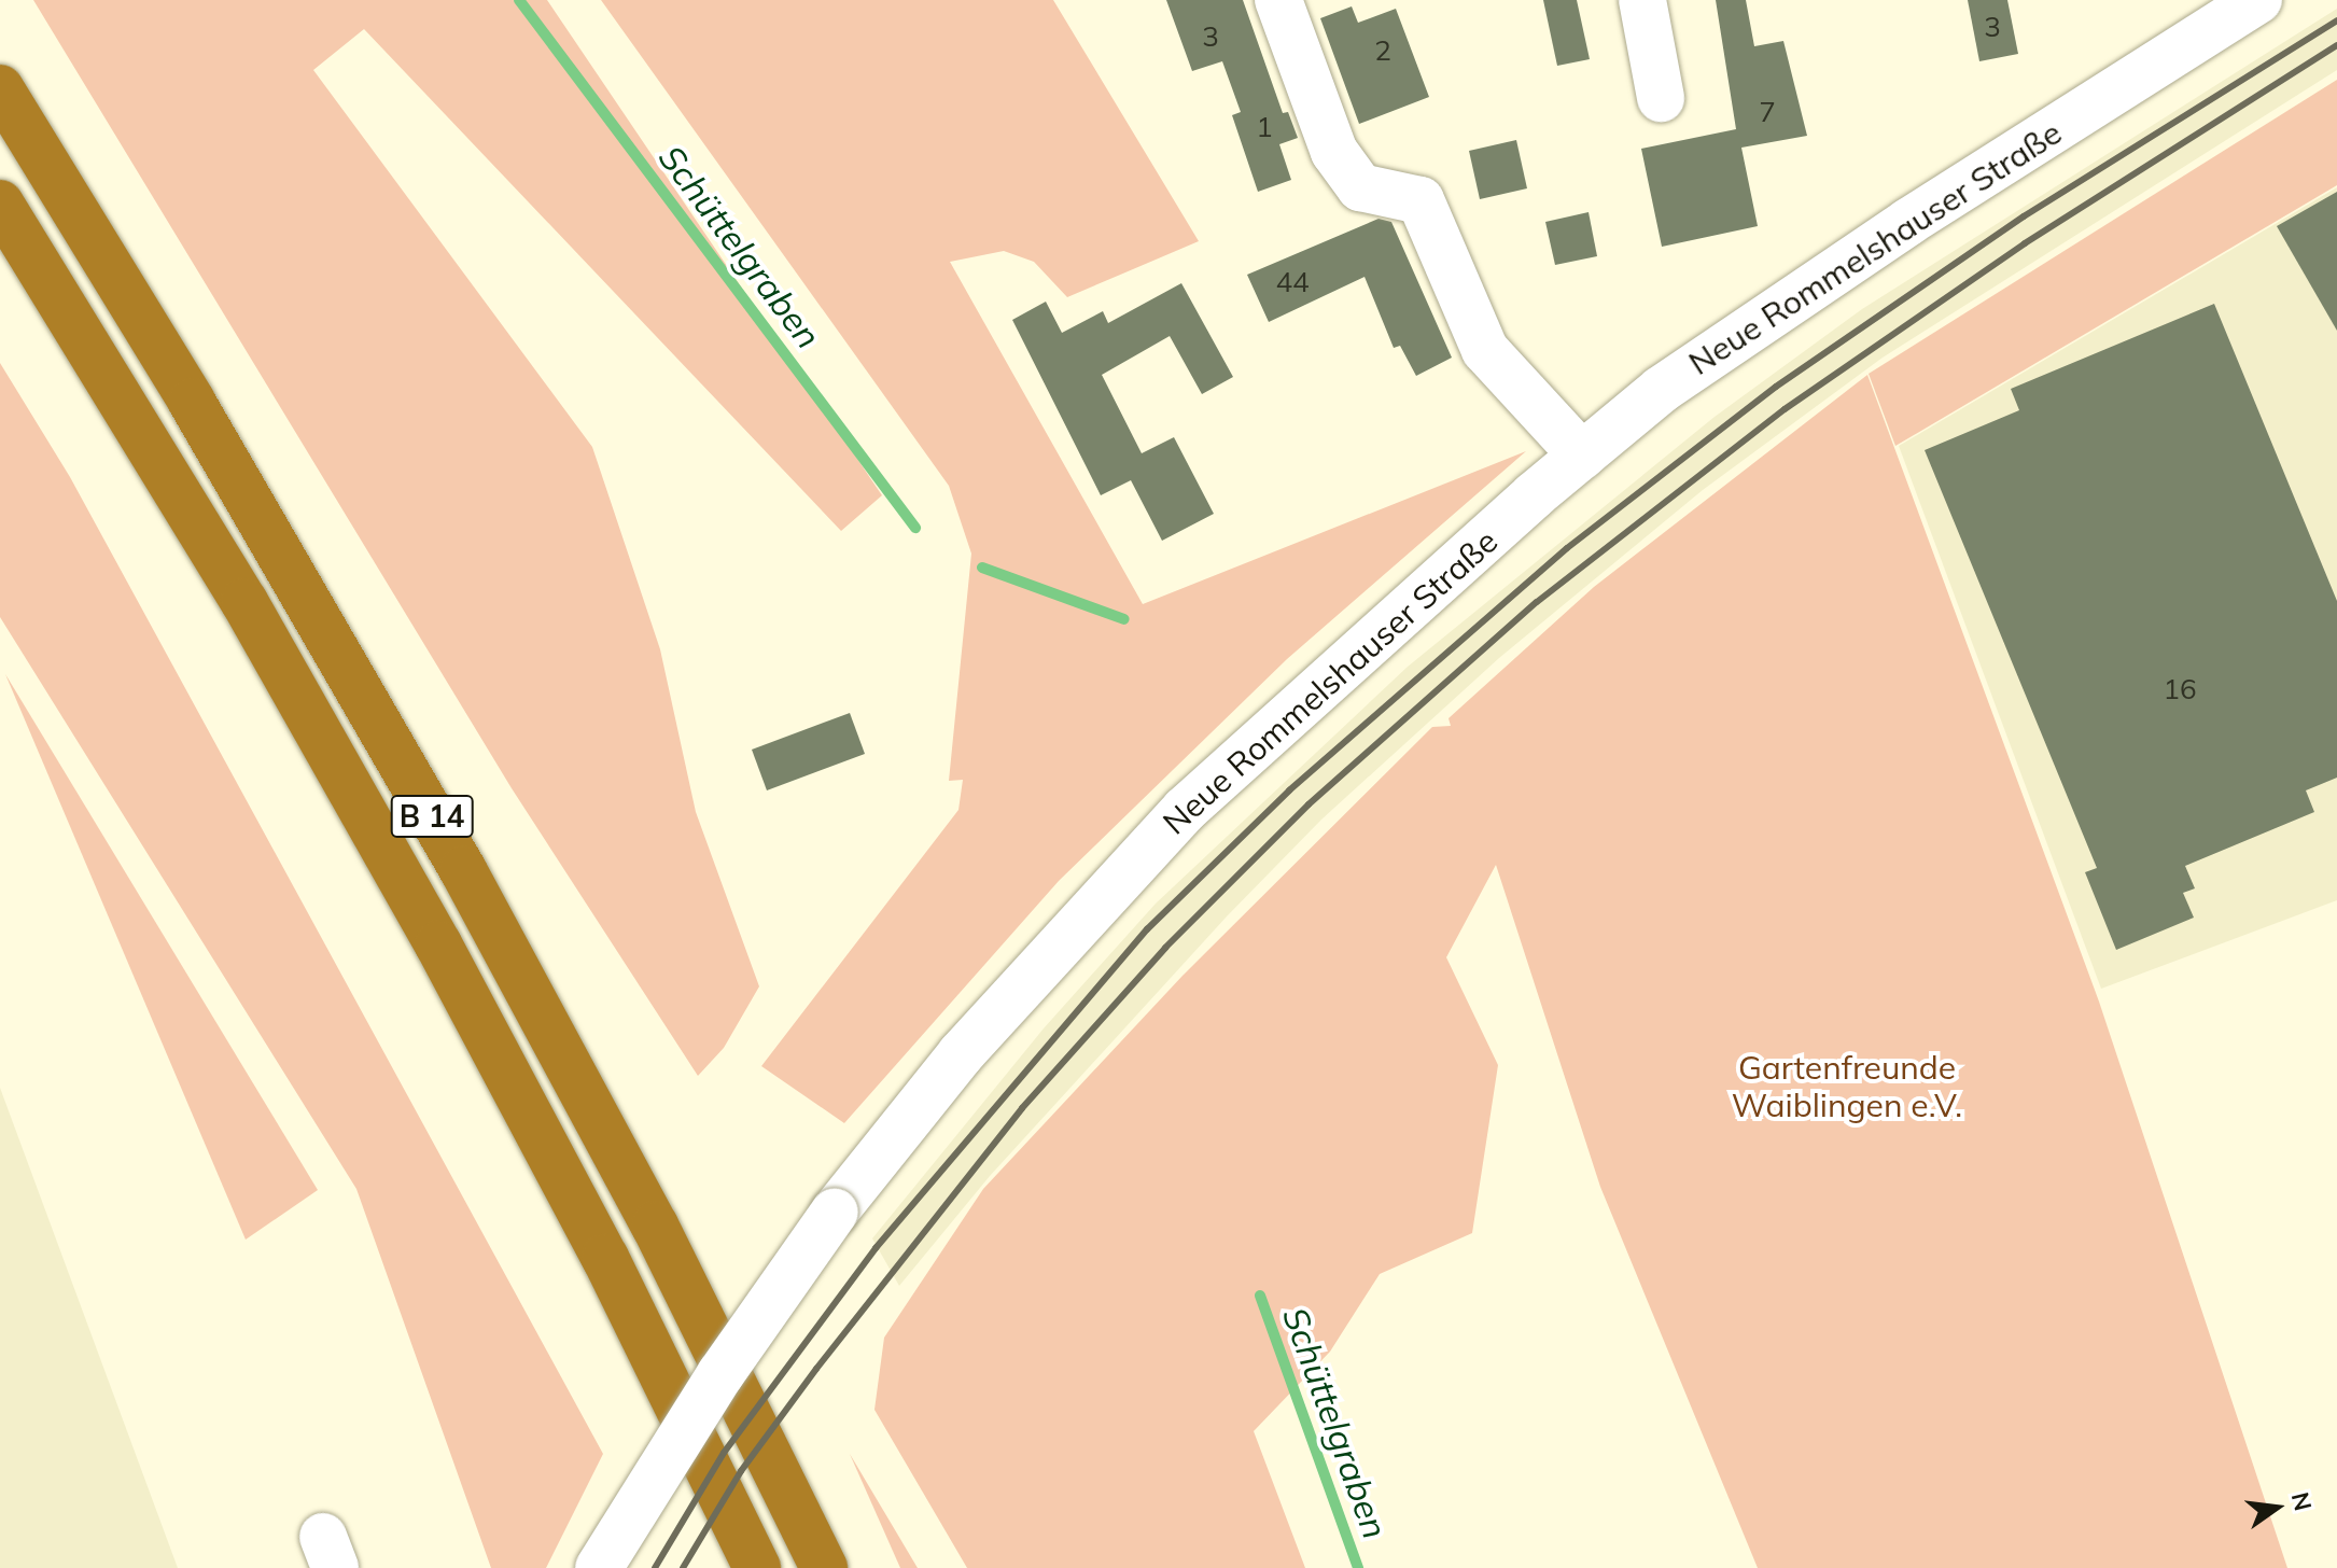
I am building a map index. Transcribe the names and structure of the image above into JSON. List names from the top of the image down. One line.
{"streets":{"highway":["B 14"],"street":["Neue Rommelshauser Straße"]},"water":["Schüttelgraben"],"parks":["Gartenfreunde Waiblingen e.V."],"house_numbers":["3","3","2","7","1","44","16"],"north":"right"}
